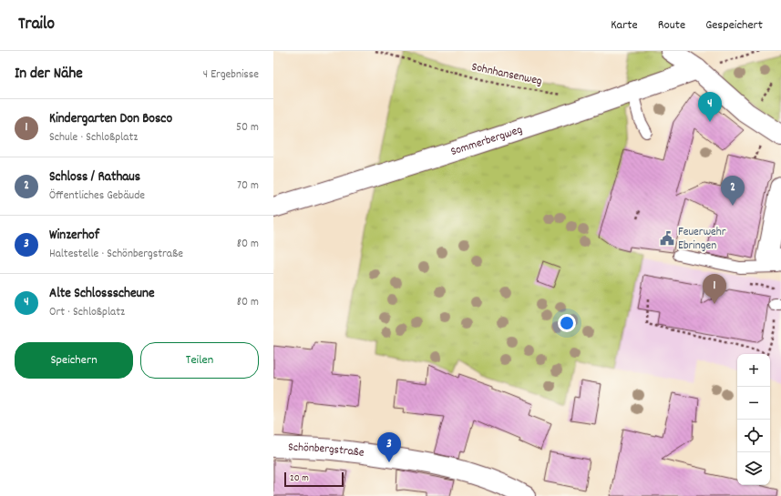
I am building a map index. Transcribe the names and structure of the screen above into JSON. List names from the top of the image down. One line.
{"streets":{"street":["Sommerbergweg","Schönbergstraße"],"path":["Sohnhansenweg"]},"places":{"public building":["Feuerwehr Ebringen"]},"scale_bar":"20 m","page":{"header":"Trailo","nav":["Karte","Route","Gespeichert"],"heading":["In der Nähe","4 Ergebnisse"],"pins":["4","2","1","3"],"list":[{"mark":"1","name":"Kindergarten Don Bosco","note":"Schule · Schloßplatz","value":"50 m"},{"mark":"2","name":"Schloss / Rathaus","note":"Öffentliches Gebäude","value":"70 m"},{"mark":"3","name":"Winzerhof","note":"Haltestelle · Schönbergstraße","value":"80 m"},{"mark":"4","name":"Alte Schlossscheune","note":"Ort · Schloßplatz","value":"80 m"}],"buttons":["Speichern","Teilen"],"map_buttons":["+","−"],"scale":"20 m"}}
